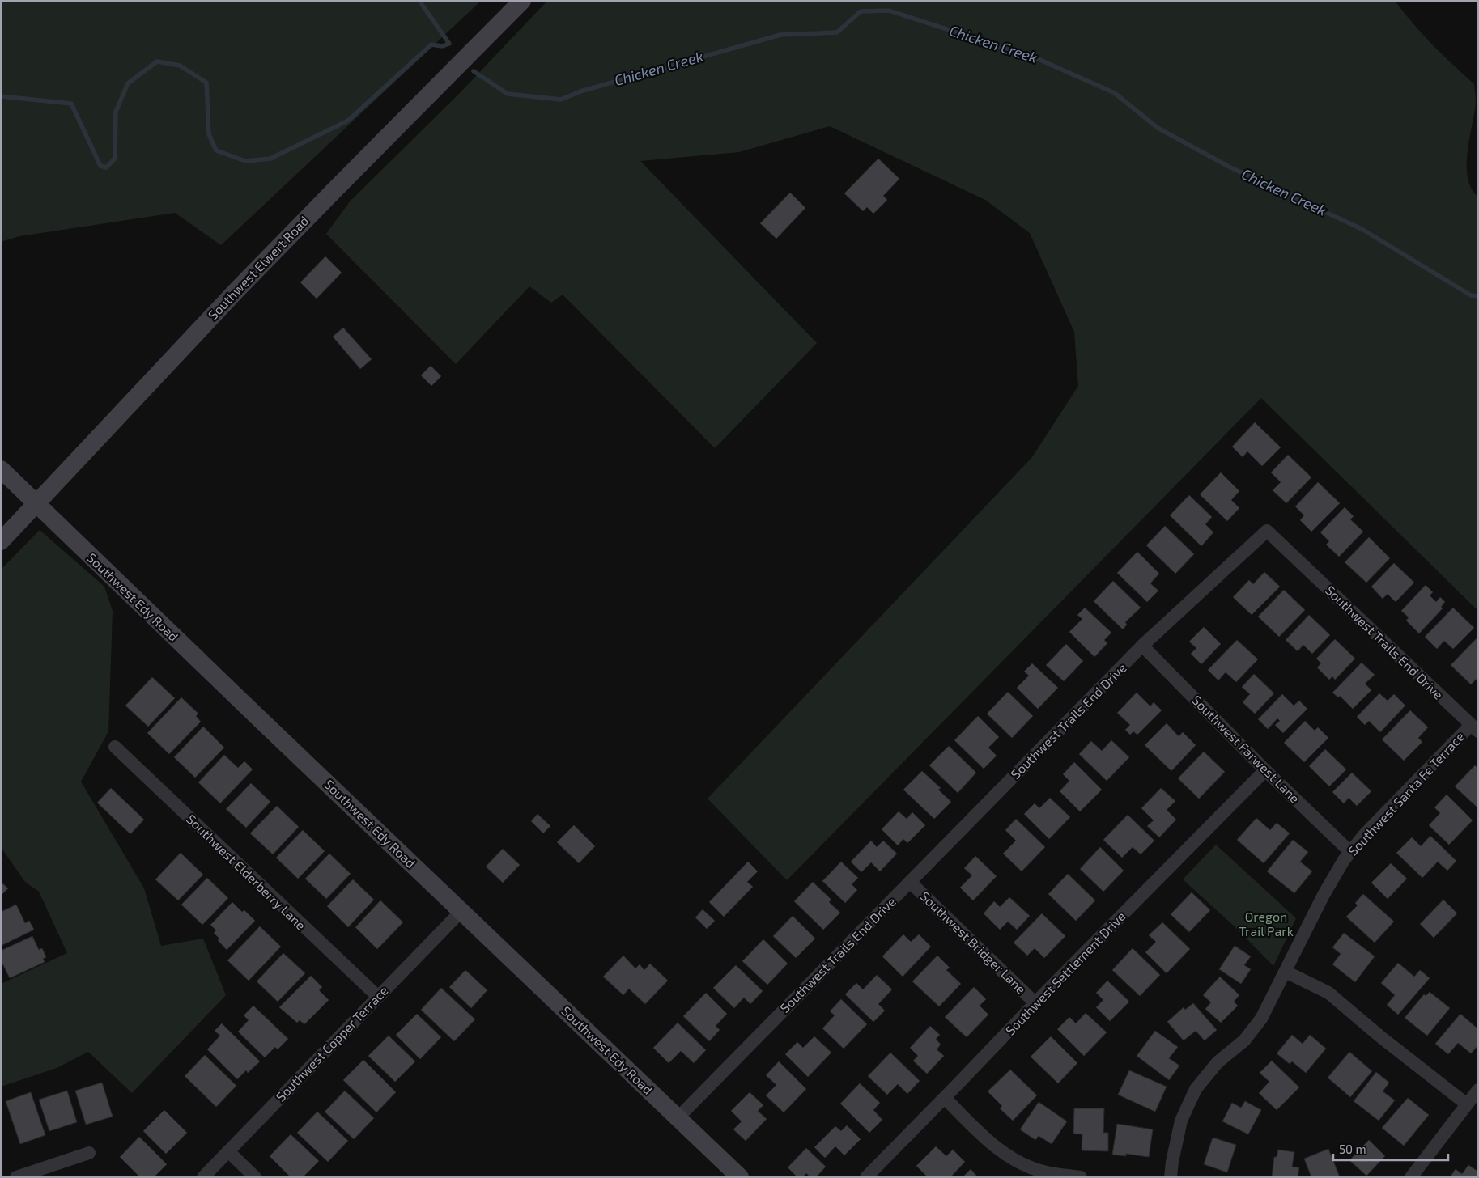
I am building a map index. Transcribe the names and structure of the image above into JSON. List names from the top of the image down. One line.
{"streets":{"main road":["Southwest Elwert Road","Southwest Edy Road"],"street":["Southwest Trails End Drive","Southwest Farwest Lane","Southwest Santa Fe Terrace","Southwest Elderberry Lane","Southwest Bridger Lane","Southwest Settlement Drive","Southwest Copper Terrace"]},"crossings":[["Southwest Elwert Road","Southwest Edy Road"],["Southwest Edy Road","Southwest Trails End Drive"],["Southwest Edy Road","Southwest Copper Terrace"],["Southwest Trails End Drive","Southwest Farwest Lane"],["Southwest Trails End Drive","Southwest Santa Fe Terrace"],["Southwest Trails End Drive","Southwest Bridger Lane"],["Southwest Farwest Lane","Southwest Santa Fe Terrace"],["Southwest Farwest Lane","Southwest Settlement Drive"],["Southwest Elderberry Lane","Southwest Copper Terrace"],["Southwest Bridger Lane","Southwest Settlement Drive"]],"water":["Chicken Creek"],"parks":["Oregon Trail Park"],"scale_bar":"50 m"}
